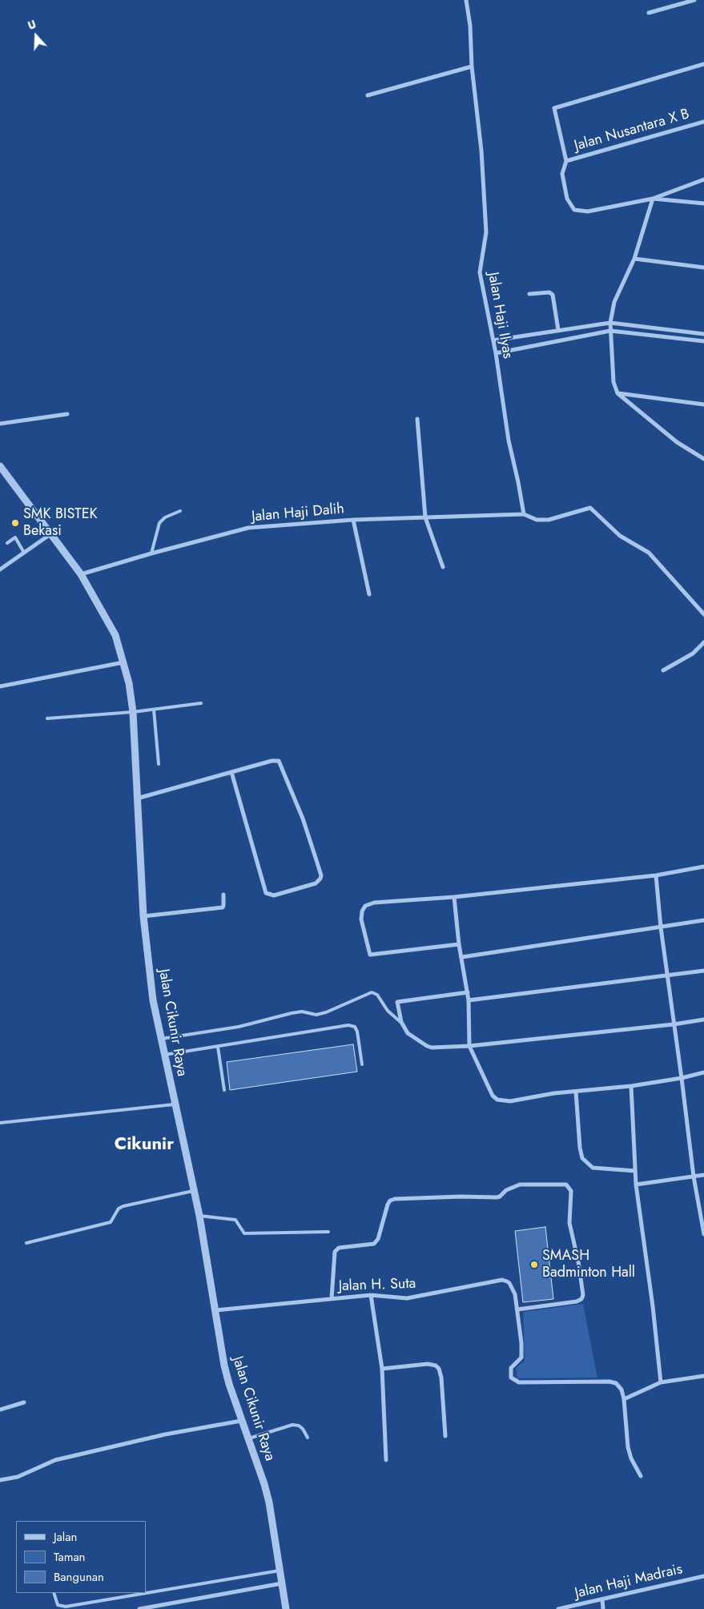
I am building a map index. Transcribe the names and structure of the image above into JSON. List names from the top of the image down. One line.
{"streets":{"street":["Jalan Nusantara X B","Jalan Haji Ilyas","Jalan Haji Dalih","Jalan Cikunir Raya","Jalan H. Suta","Jalan Haji Madrais"]},"crossings":[["Jalan Haji Ilyas","Jalan Haji Dalih"],["Jalan Haji Dalih","Jalan Cikunir Raya"],["Jalan Cikunir Raya","Jalan H. Suta"]],"districts":["Cikunir"],"places":["SMK BISTEK Bekasi","SMASH Badminton Hall"],"legend":["Jalan","Taman","Bangunan"],"north":"top"}
